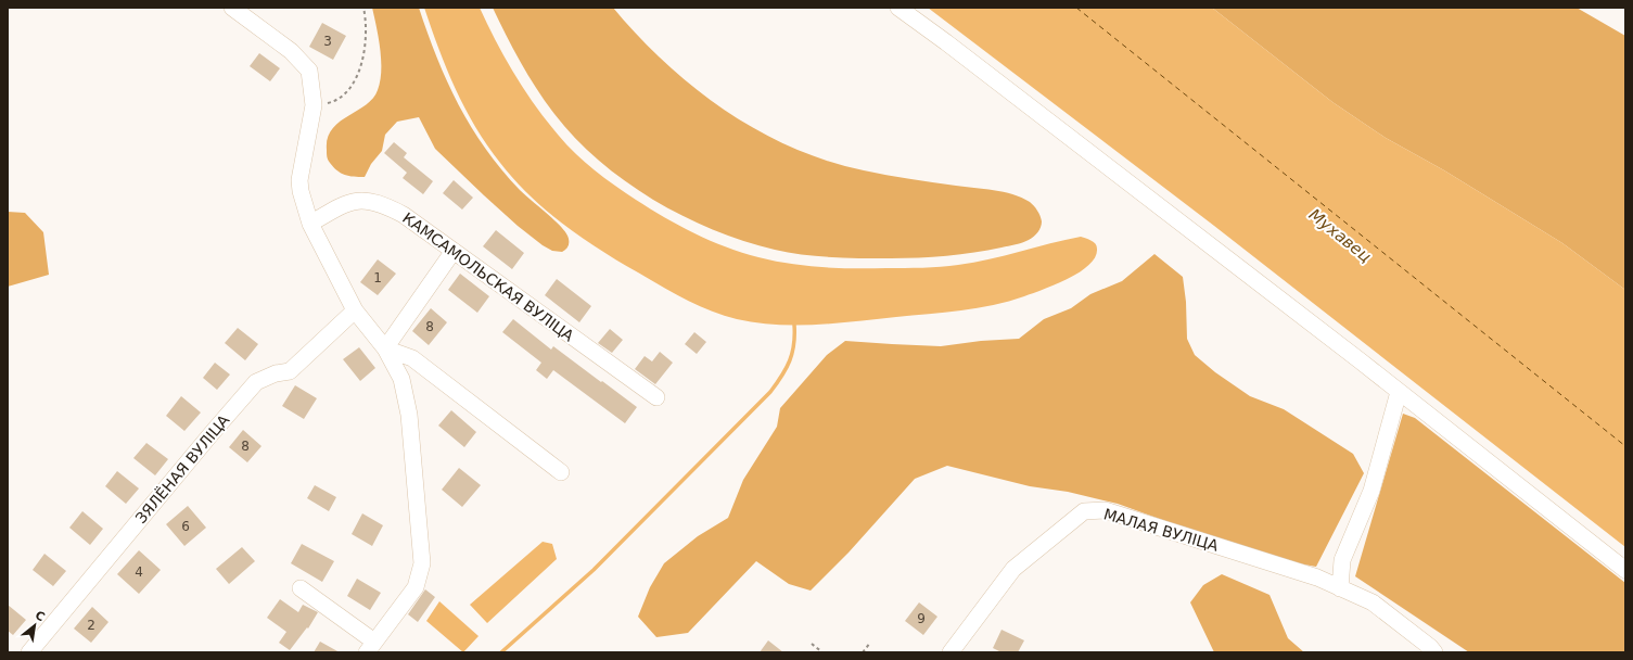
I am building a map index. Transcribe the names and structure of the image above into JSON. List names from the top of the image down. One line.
{"streets":{"street":["КАМСАМОЛЬСКАЯ ВУЛІЦА","ЗЯЛЁНАЯ ВУЛІЦА","МАЛАЯ ВУЛІЦА"]},"water":["Мухавец"],"house_numbers":["3","1","8","8","6","4","9","2"],"north":"top right"}
